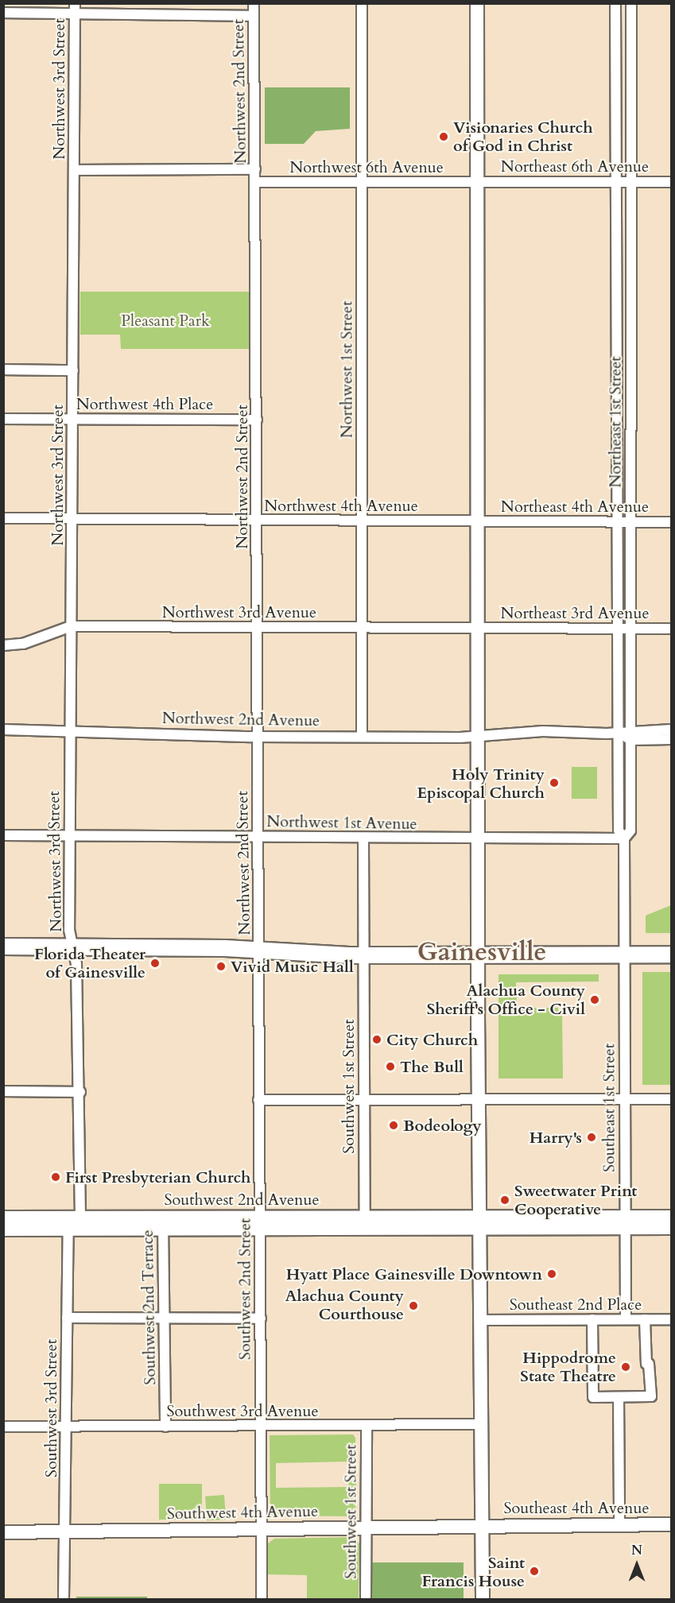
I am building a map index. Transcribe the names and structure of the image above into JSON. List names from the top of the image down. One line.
{"streets":{"street":["Northwest 3rd Street","Northwest 2nd Street","Northeast 6th Avenue","Northwest 6th Avenue","Northwest 1st Street","Northwest 4th Place","Northeast 1st Street","Northwest 4th Avenue","Northeast 4th Avenue","Northwest 3rd Avenue","Northeast 3rd Avenue","Northwest 2nd Avenue","Northwest 1st Avenue","Southwest 1st Street","Southeast 1st Street","Southwest 2nd Avenue","Southwest 2nd Street","Southeast 2nd Place","Southwest 2nd Terrace","Southwest 3rd Street","Southwest 3rd Avenue","Southeast 4th Avenue","Southwest 4th Avenue"]},"crossings":[["Northwest 3rd Street","Northwest 4th Place"],["Northwest 3rd Street","Northwest 4th Avenue"],["Northwest 3rd Street","Northwest 3rd Avenue"],["Northwest 3rd Street","Northwest 2nd Avenue"],["Northwest 3rd Street","Northwest 1st Avenue"],["Northwest 3rd Street","Southwest 3rd Street"],["Northwest 2nd Street","Northwest 6th Avenue"],["Northwest 2nd Street","Northwest 4th Place"],["Northwest 2nd Street","Northwest 4th Avenue"],["Northwest 2nd Street","Northwest 3rd Avenue"],["Northwest 2nd Street","Northwest 2nd Avenue"],["Northwest 2nd Street","Northwest 1st Avenue"],["Northwest 2nd Street","Southwest 2nd Street"],["Northeast 6th Avenue","Northwest 6th Avenue"],["Northeast 6th Avenue","Northeast 1st Street"],["Northwest 6th Avenue","Northwest 1st Street"],["Northwest 1st Street","Northwest 4th Avenue"],["Northwest 1st Street","Northwest 3rd Avenue"],["Northwest 1st Street","Northwest 2nd Avenue"],["Northeast 1st Street","Northeast 4th Avenue"],["Northeast 1st Street","Northeast 3rd Avenue"],["Northeast 1st Street","Northwest 2nd Avenue"],["Northeast 1st Street","Northwest 1st Avenue"],["Northeast 1st Street","Southeast 1st Street"],["Northwest 4th Avenue","Northeast 4th Avenue"],["Northwest 3rd Avenue","Northeast 3rd Avenue"],["Southwest 1st Street","Southwest 2nd Avenue"],["Southwest 1st Street","Southwest 3rd Avenue"],["Southwest 1st Street","Southwest 4th Avenue"],["Southeast 1st Street","Southeast 2nd Place"],["Southwest 2nd Avenue","Southwest 2nd Street"],["Southwest 2nd Street","Southwest 3rd Avenue"],["Southwest 2nd Street","Southwest 4th Avenue"],["Southwest 2nd Terrace","Southwest 3rd Avenue"],["Southwest 3rd Street","Southwest 3rd Avenue"],["Southwest 3rd Street","Southwest 4th Avenue"],["Southeast 4th Avenue","Southwest 4th Avenue"]],"districts":["Gainesville"],"parks":["Pleasant Park"],"places":["Visionaries Church of God in Christ","Holy Trinity Episcopal Church","Florida Theater of Gainesville","Vivid Music Hall","Alachua County Sheriff's Office - Civil","City Church","The Bull","Bodeology","Harry's","First Presbyterian Church","Sweetwater Print Cooperative","Hyatt Place Gainesville Downtown","Alachua County Courthouse","Hippodrome State Theatre","Saint Francis House"],"north":"top"}
